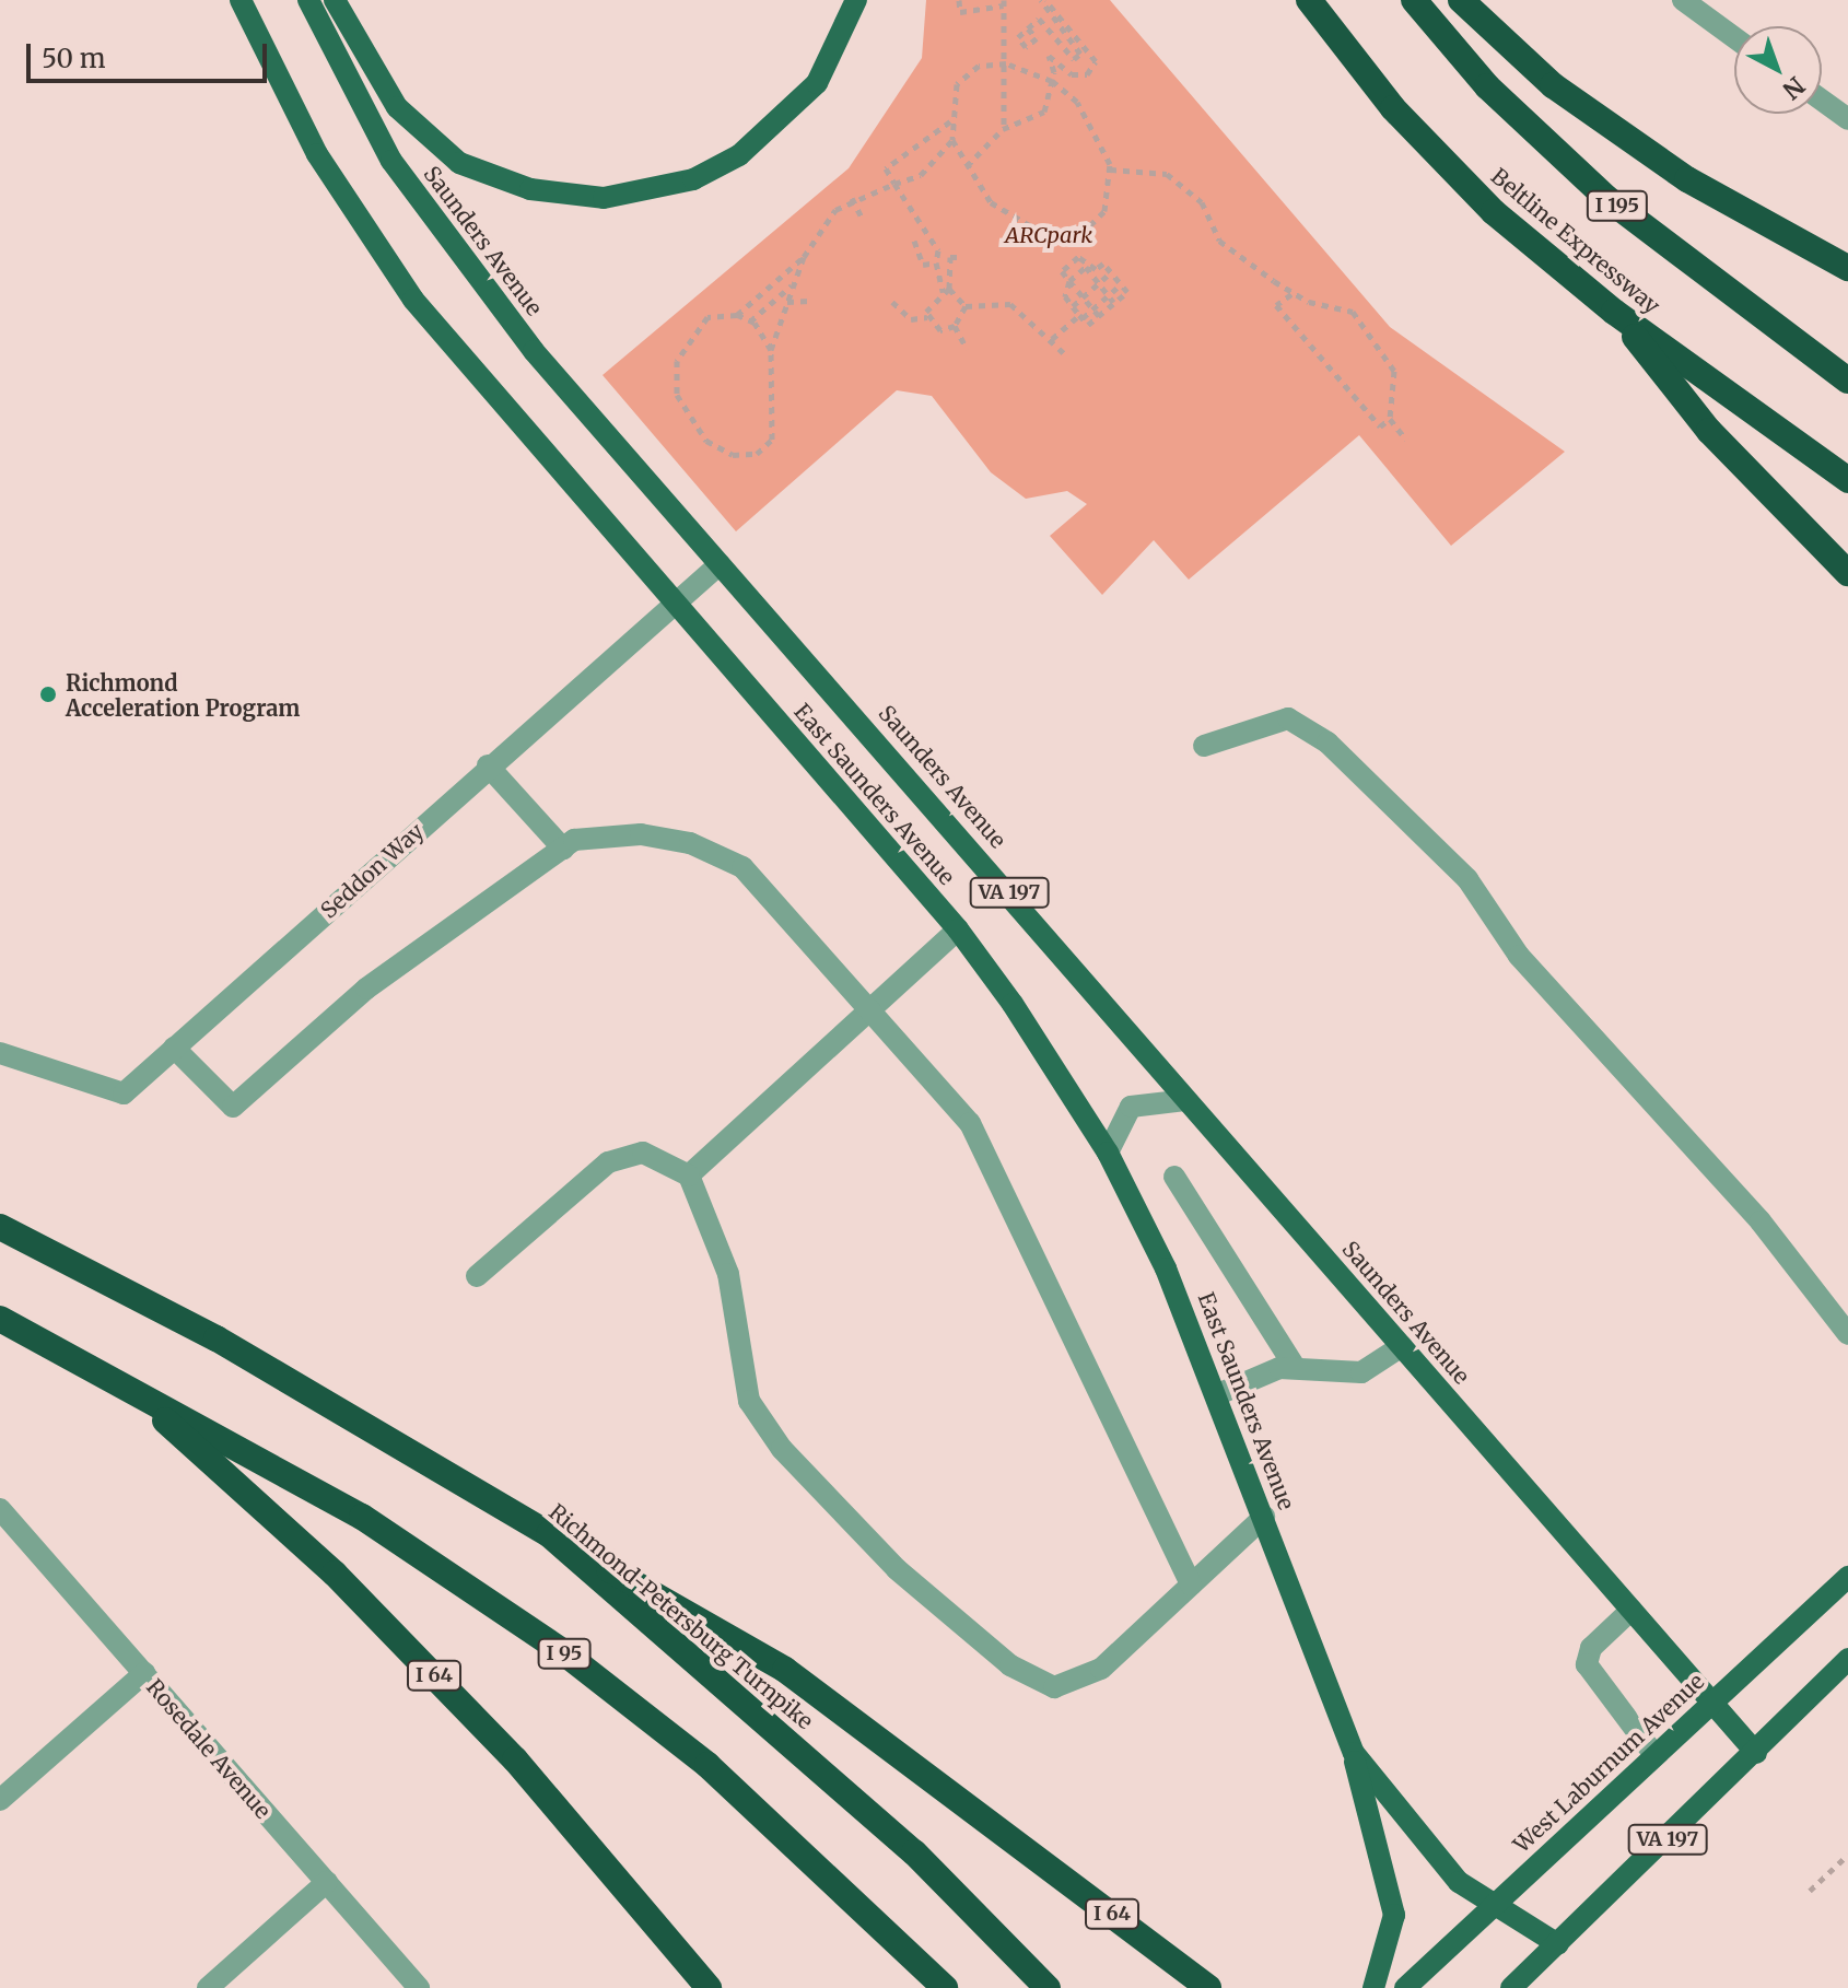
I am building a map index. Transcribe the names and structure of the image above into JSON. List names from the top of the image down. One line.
{"streets":{"highway":["I 195","Beltline Expressway","Richmond-Petersburg Turnpike","I 95","I 64"],"main road":["Saunders Avenue","East Saunders Avenue","VA 197","West Laburnum Avenue"],"street":["Seddon Way","Rosedale Avenue"]},"crossings":[["Saunders Avenue","Seddon Way"],["Saunders Avenue","VA 197"],["Saunders Avenue","West Laburnum Avenue"],["East Saunders Avenue","Seddon Way"],["East Saunders Avenue","VA 197"],["East Saunders Avenue","West Laburnum Avenue"],["Richmond-Petersburg Turnpike","I 64"],["I 95","I 64"]],"parks":["ARCpark"],"places":["Richmond Acceleration Program"],"scale_bar":"50 m","north":"bottom right"}
